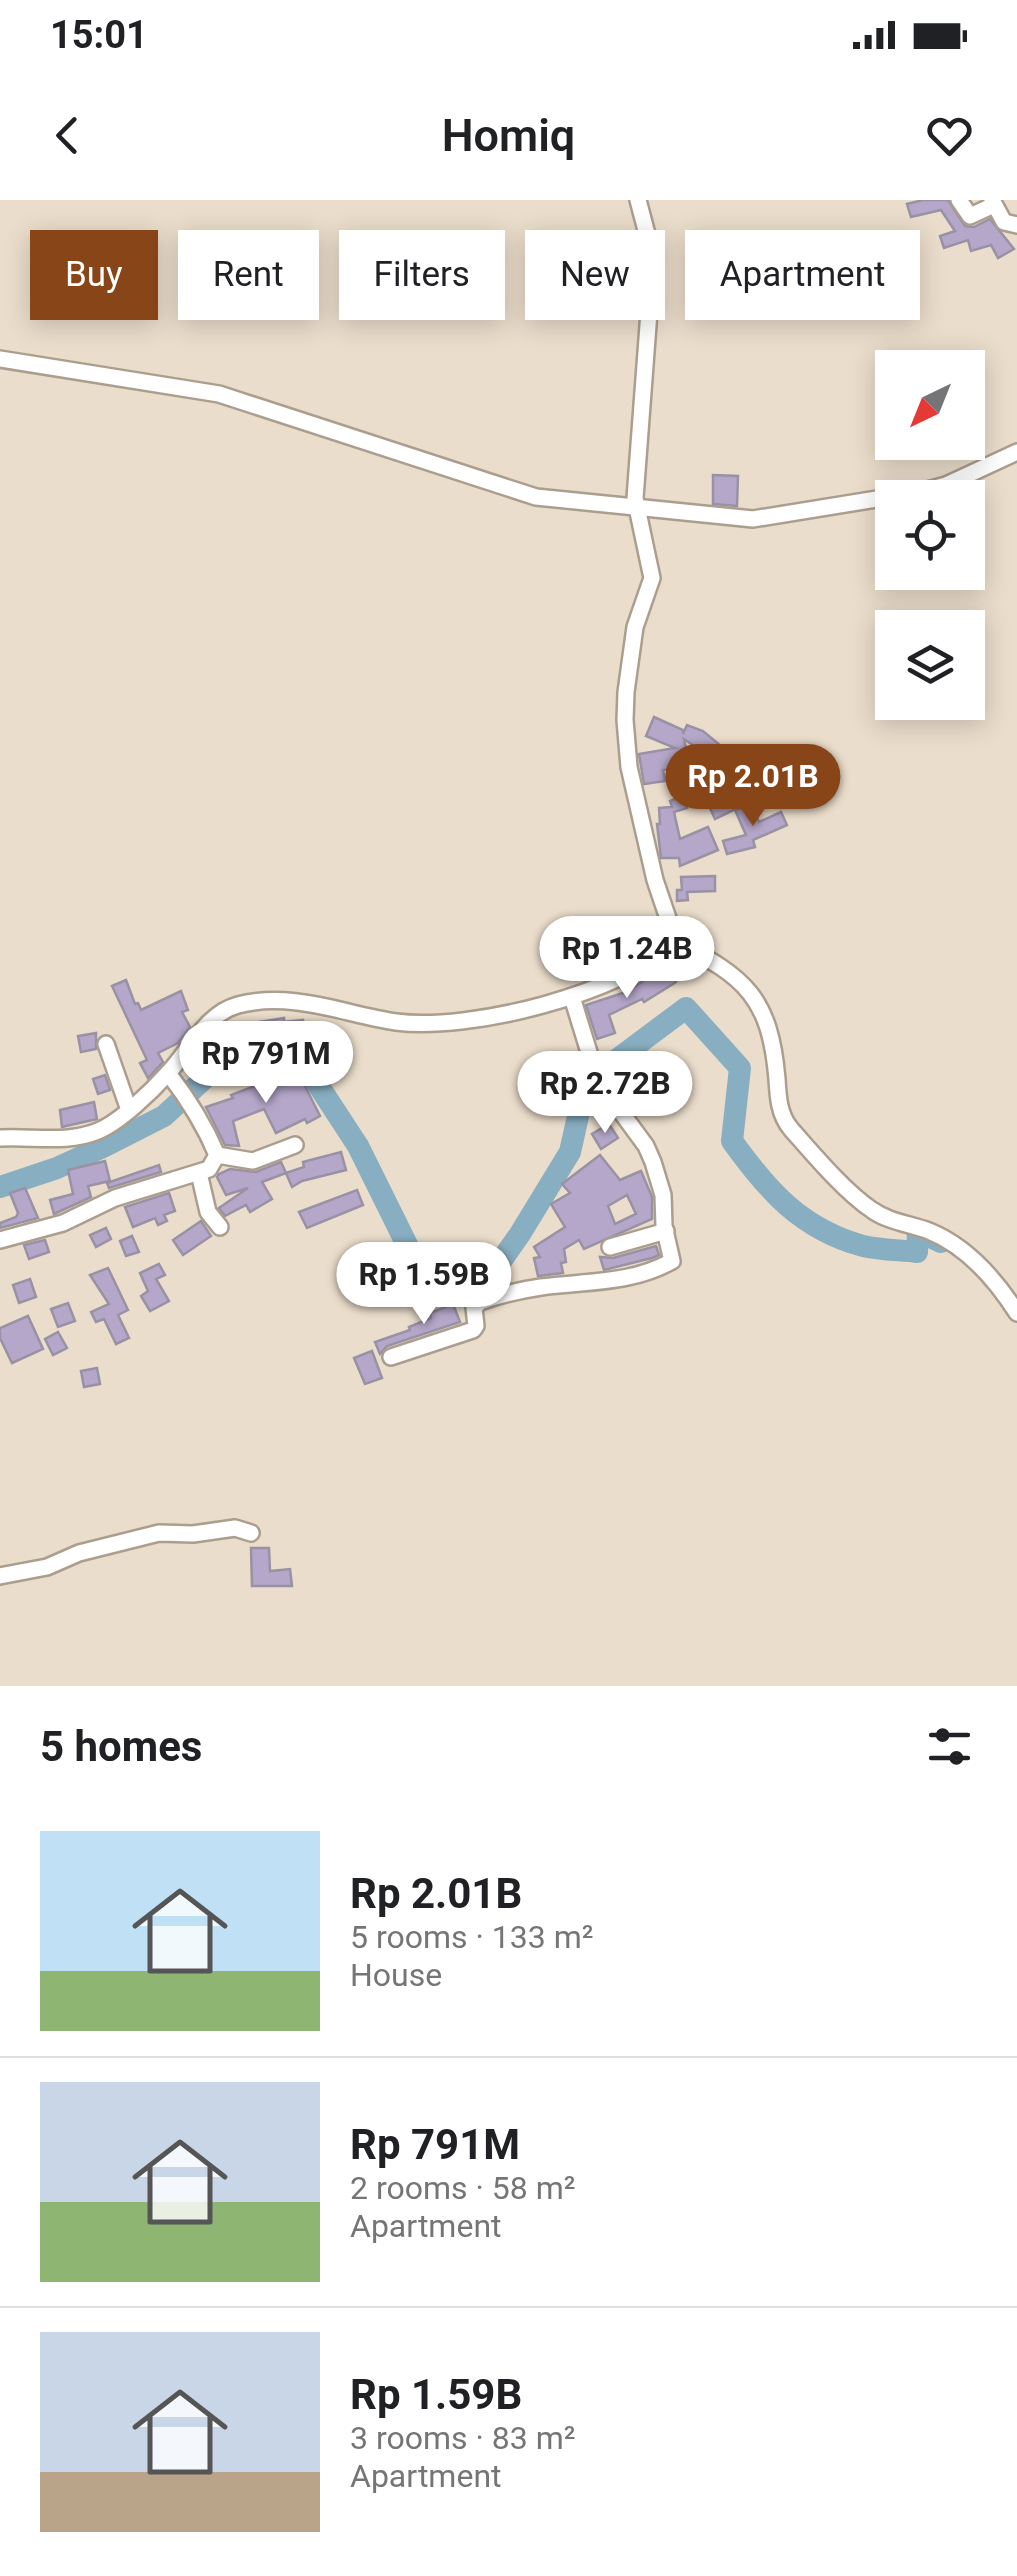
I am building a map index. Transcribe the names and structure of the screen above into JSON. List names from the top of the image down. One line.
{"north":"bottom left","page":{"status":"15:01","header":"Homiq","chip":["Buy","Rent","Filters","New","Apartment"],"price":["Rp 2.01B","Rp 1.24B","Rp 791M","Rp 2.72B","Rp 1.59B"],"heading":"5 homes","list":[{"name":"Rp 2.01B","note":"5 rooms · 133 m² · House"},{"name":"Rp 791M","note":"2 rooms · 58 m² · Apartment"},{"name":"Rp 1.59B","note":"3 rooms · 83 m² · Apartment"}]}}
